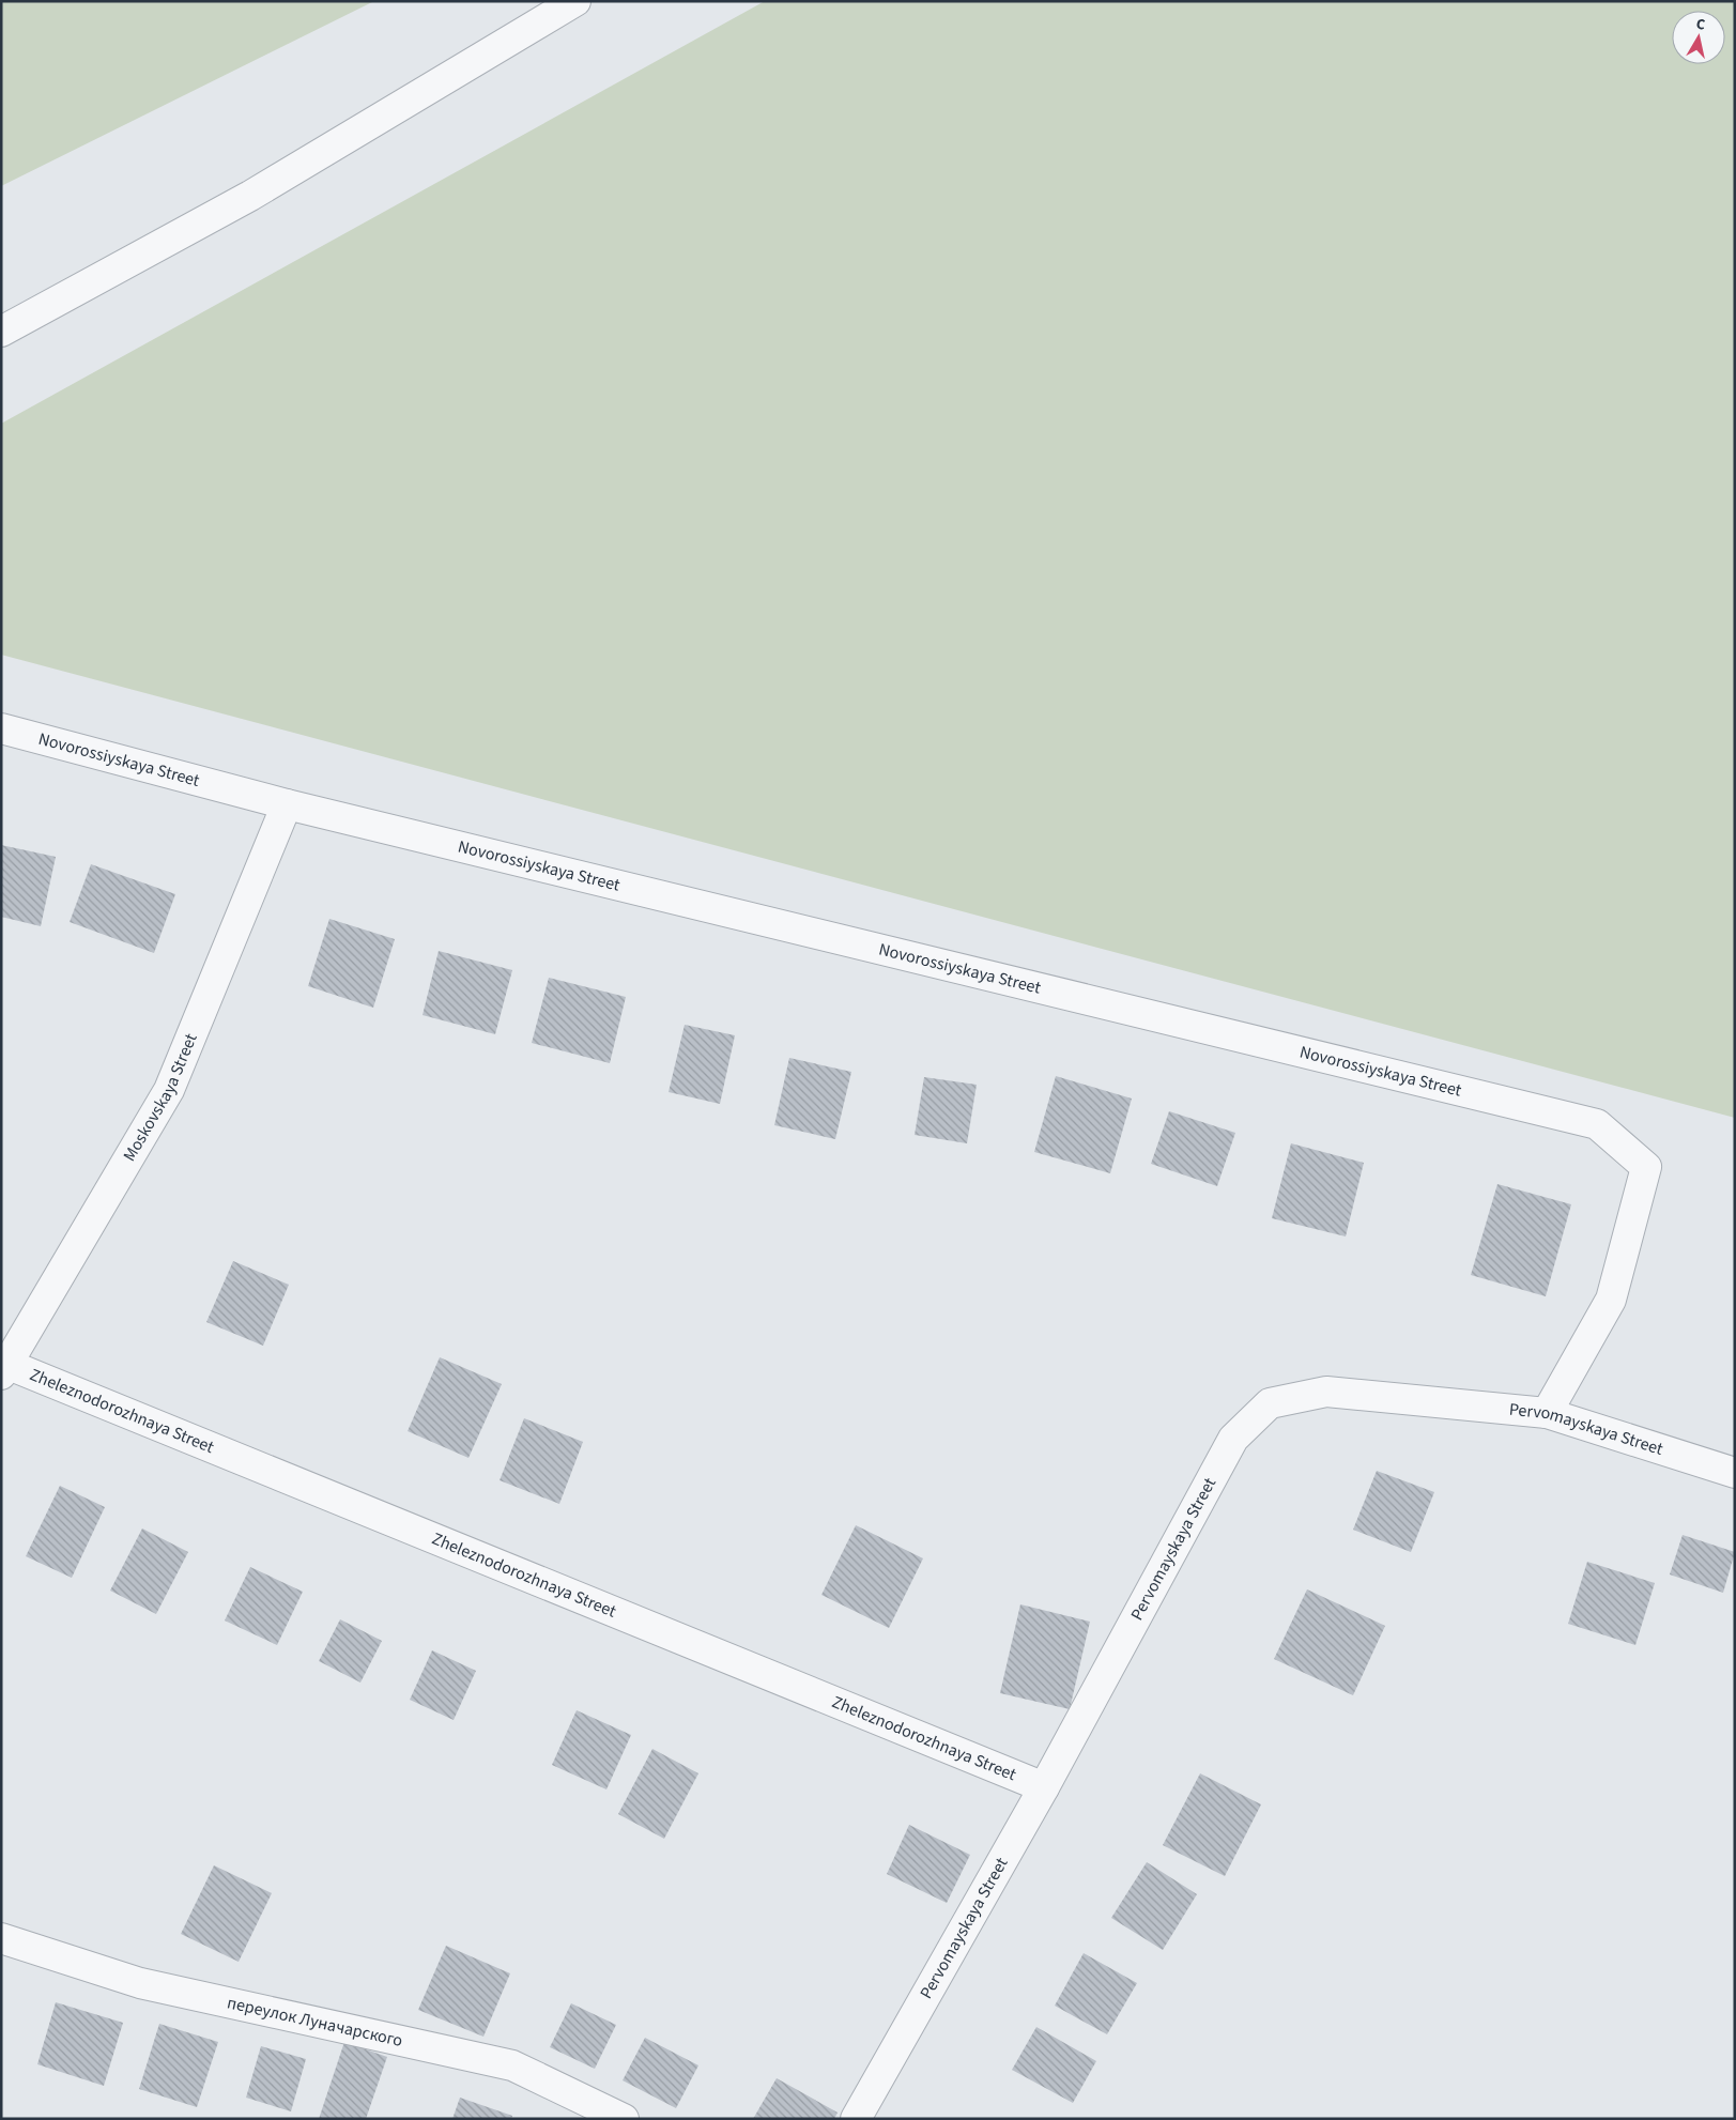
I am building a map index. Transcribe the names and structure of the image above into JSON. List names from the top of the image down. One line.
{"streets":{"street":["Novorossiyskaya Street","Moskovskaya Street","Zheleznodorozhnaya Street","Pervomayskaya Street","переулок Луначарского"]},"crossings":[["Novorossiyskaya Street","Moskovskaya Street"],["Novorossiyskaya Street","Pervomayskaya Street"],["Moskovskaya Street","Zheleznodorozhnaya Street"],["Zheleznodorozhnaya Street","Pervomayskaya Street"]],"north":"top"}
